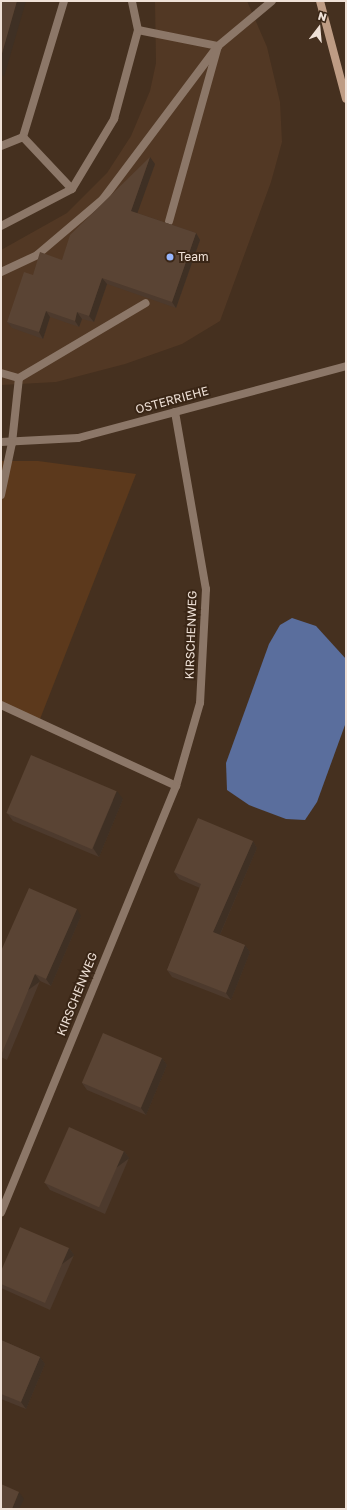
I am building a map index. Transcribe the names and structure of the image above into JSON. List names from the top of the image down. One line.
{"streets":{"street":["OSTERRIEHE","KIRSCHENWEG"]},"crossings":[["OSTERRIEHE","KIRSCHENWEG"]],"places":["Team"],"north":"top"}
